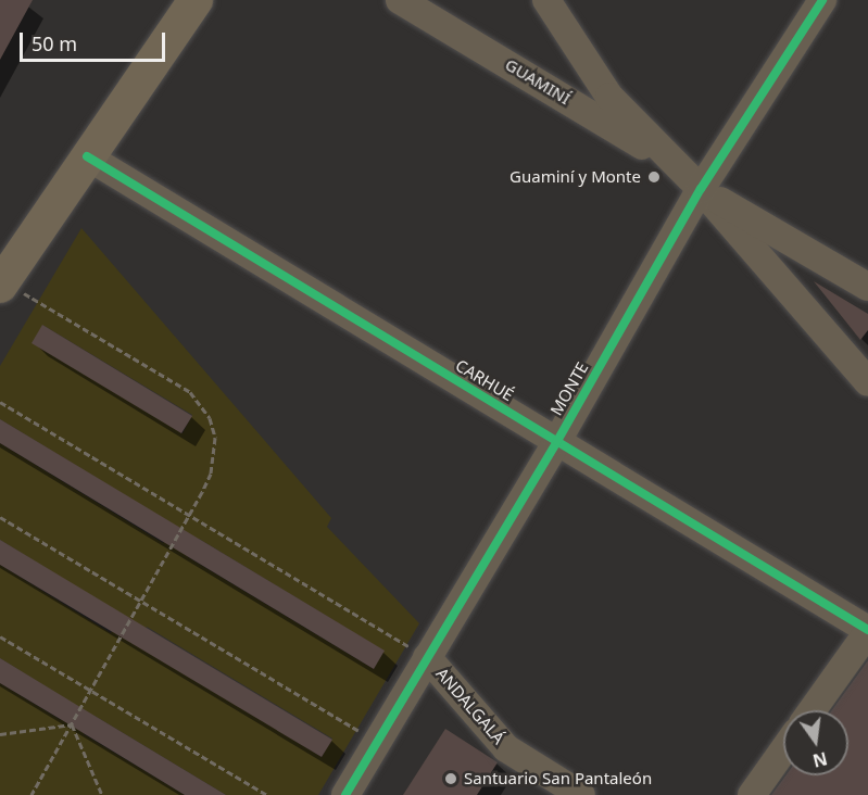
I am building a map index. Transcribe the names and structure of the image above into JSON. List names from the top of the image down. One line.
{"streets":{"street":["GUAMINÍ","CARHUÉ","MONTE","ANDALGALÁ"]},"crossings":[["CARHUÉ","MONTE"],["MONTE","ANDALGALÁ"]],"places":["Guaminí y Monte","Santuario San Pantaleón"],"scale_bar":"50 m","north":"bottom"}
